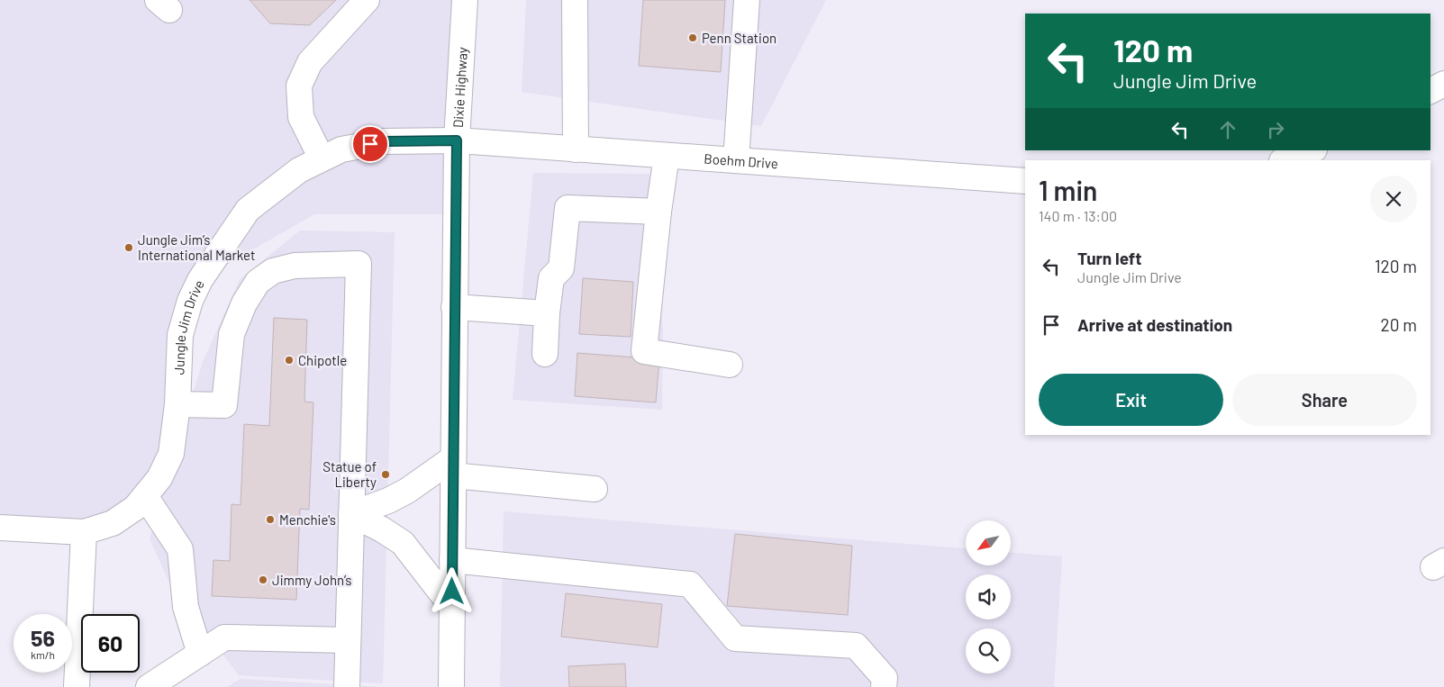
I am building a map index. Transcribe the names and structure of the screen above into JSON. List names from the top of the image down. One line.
{"streets":{"street":["Dixie Highway","Boehm Drive","Jungle Jim Drive"]},"crossings":[["Dixie Highway","Boehm Drive"],["Dixie Highway","Jungle Jim Drive"],["Boehm Drive","Jungle Jim Drive"]],"places":["Penn Station","Jungle Jim’s International Market","Chipotle","Statue of Liberty","Menchie's","Jimmy John’s"],"north":"bottom left","page":{"turn":["120 m","Jungle Jim Drive"],"heading":["1 min","140 m · 13:00"],"list":[{"name":"Turn left","note":"Jungle Jim Drive","value":"120 m"},{"name":"Arrive at destination","value":"20 m"}],"buttons":["Exit","Share"],"speed":"56 km/h","limit":"60"}}
